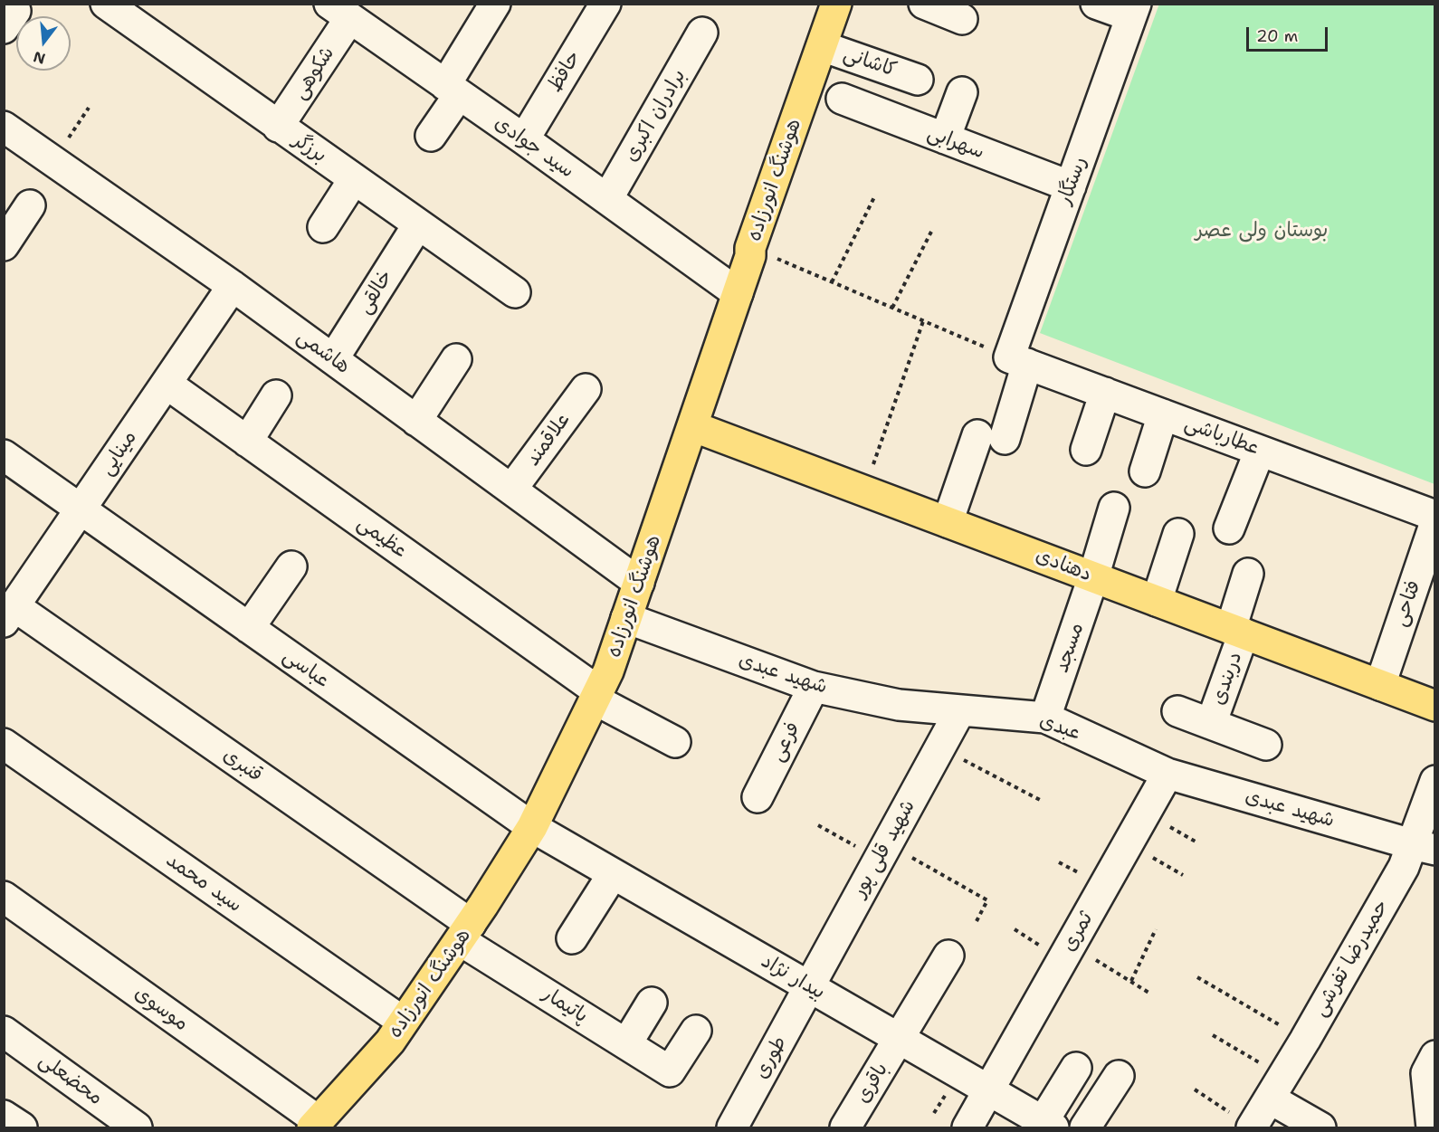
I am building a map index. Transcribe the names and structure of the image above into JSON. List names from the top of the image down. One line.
{"streets":{"main road":["هوشنگ انورزاده","دهنادی"],"street":["کاشانی","حافظ","شکوهی","برادران اکبری","سهرابی","سید جوادی","برزگر","رستگار","خالقی","هاشمی","عطارباشی","علاقمند","مینایی","عظیمی","فتاحی","مسجد","عباسی","شهید عبدی","دربندی","عبدی","فرعی","قنبری","شهید قلی پور","سید محمد","ثمری","حمیدرضا تفرشی","بیدار نژاد","پاتیمار","موسوی","طوری","محضعلی","باقری"]},"crossings":[["کاشانی","هوشنگ انورزاده"],["حافظ","سید جوادی"],["شکوهی","سید جوادی"],["شکوهی","برزگر"],["برادران اکبری","سید جوادی"],["سهرابی","رستگار"],["سید جوادی","هوشنگ انورزاده"],["برزگر","خالقی"],["هوشنگ انورزاده","هاشمی"],["هوشنگ انورزاده","عظیمی"],["هوشنگ انورزاده","دهنادی"],["هوشنگ انورزاده","عباسی"],["هوشنگ انورزاده","شهید عبدی"],["هوشنگ انورزاده","قنبری"],["هوشنگ انورزاده","سید محمد"],["هوشنگ انورزاده","بیدار نژاد"],["هوشنگ انورزاده","پاتیمار"],["هوشنگ انورزاده","موسوی"],["رستگار","عطارباشی"],["رستگار","دهنادی"],["خالقی","هاشمی"],["هاشمی","علاقمند"],["هاشمی","مینایی"],["مینایی","عظیمی"],["مینایی","عباسی"],["مینایی","قنبری"],["دهنادی","فتاحی"],["دهنادی","مسجد"],["دهنادی","دربندی"],["مسجد","عبدی"],["عباسی","بیدار نژاد"],["شهید عبدی","عبدی"],["شهید عبدی","فرعی"],["شهید عبدی","شهید قلی پور"],["شهید عبدی","ثمری"],["شهید عبدی","حمیدرضا تفرشی"],["عبدی","شهید قلی پور"],["عبدی","ثمری"],["قنبری","پاتیمار"],["شهید قلی پور","بیدار نژاد"],["شهید قلی پور","طوری"],["ثمری","بیدار نژاد"],["بیدار نژاد","طوری"],["بیدار نژاد","باقری"]],"parks":["بوستان ولی عصر"],"scale_bar":"20 m","north":"bottom"}
